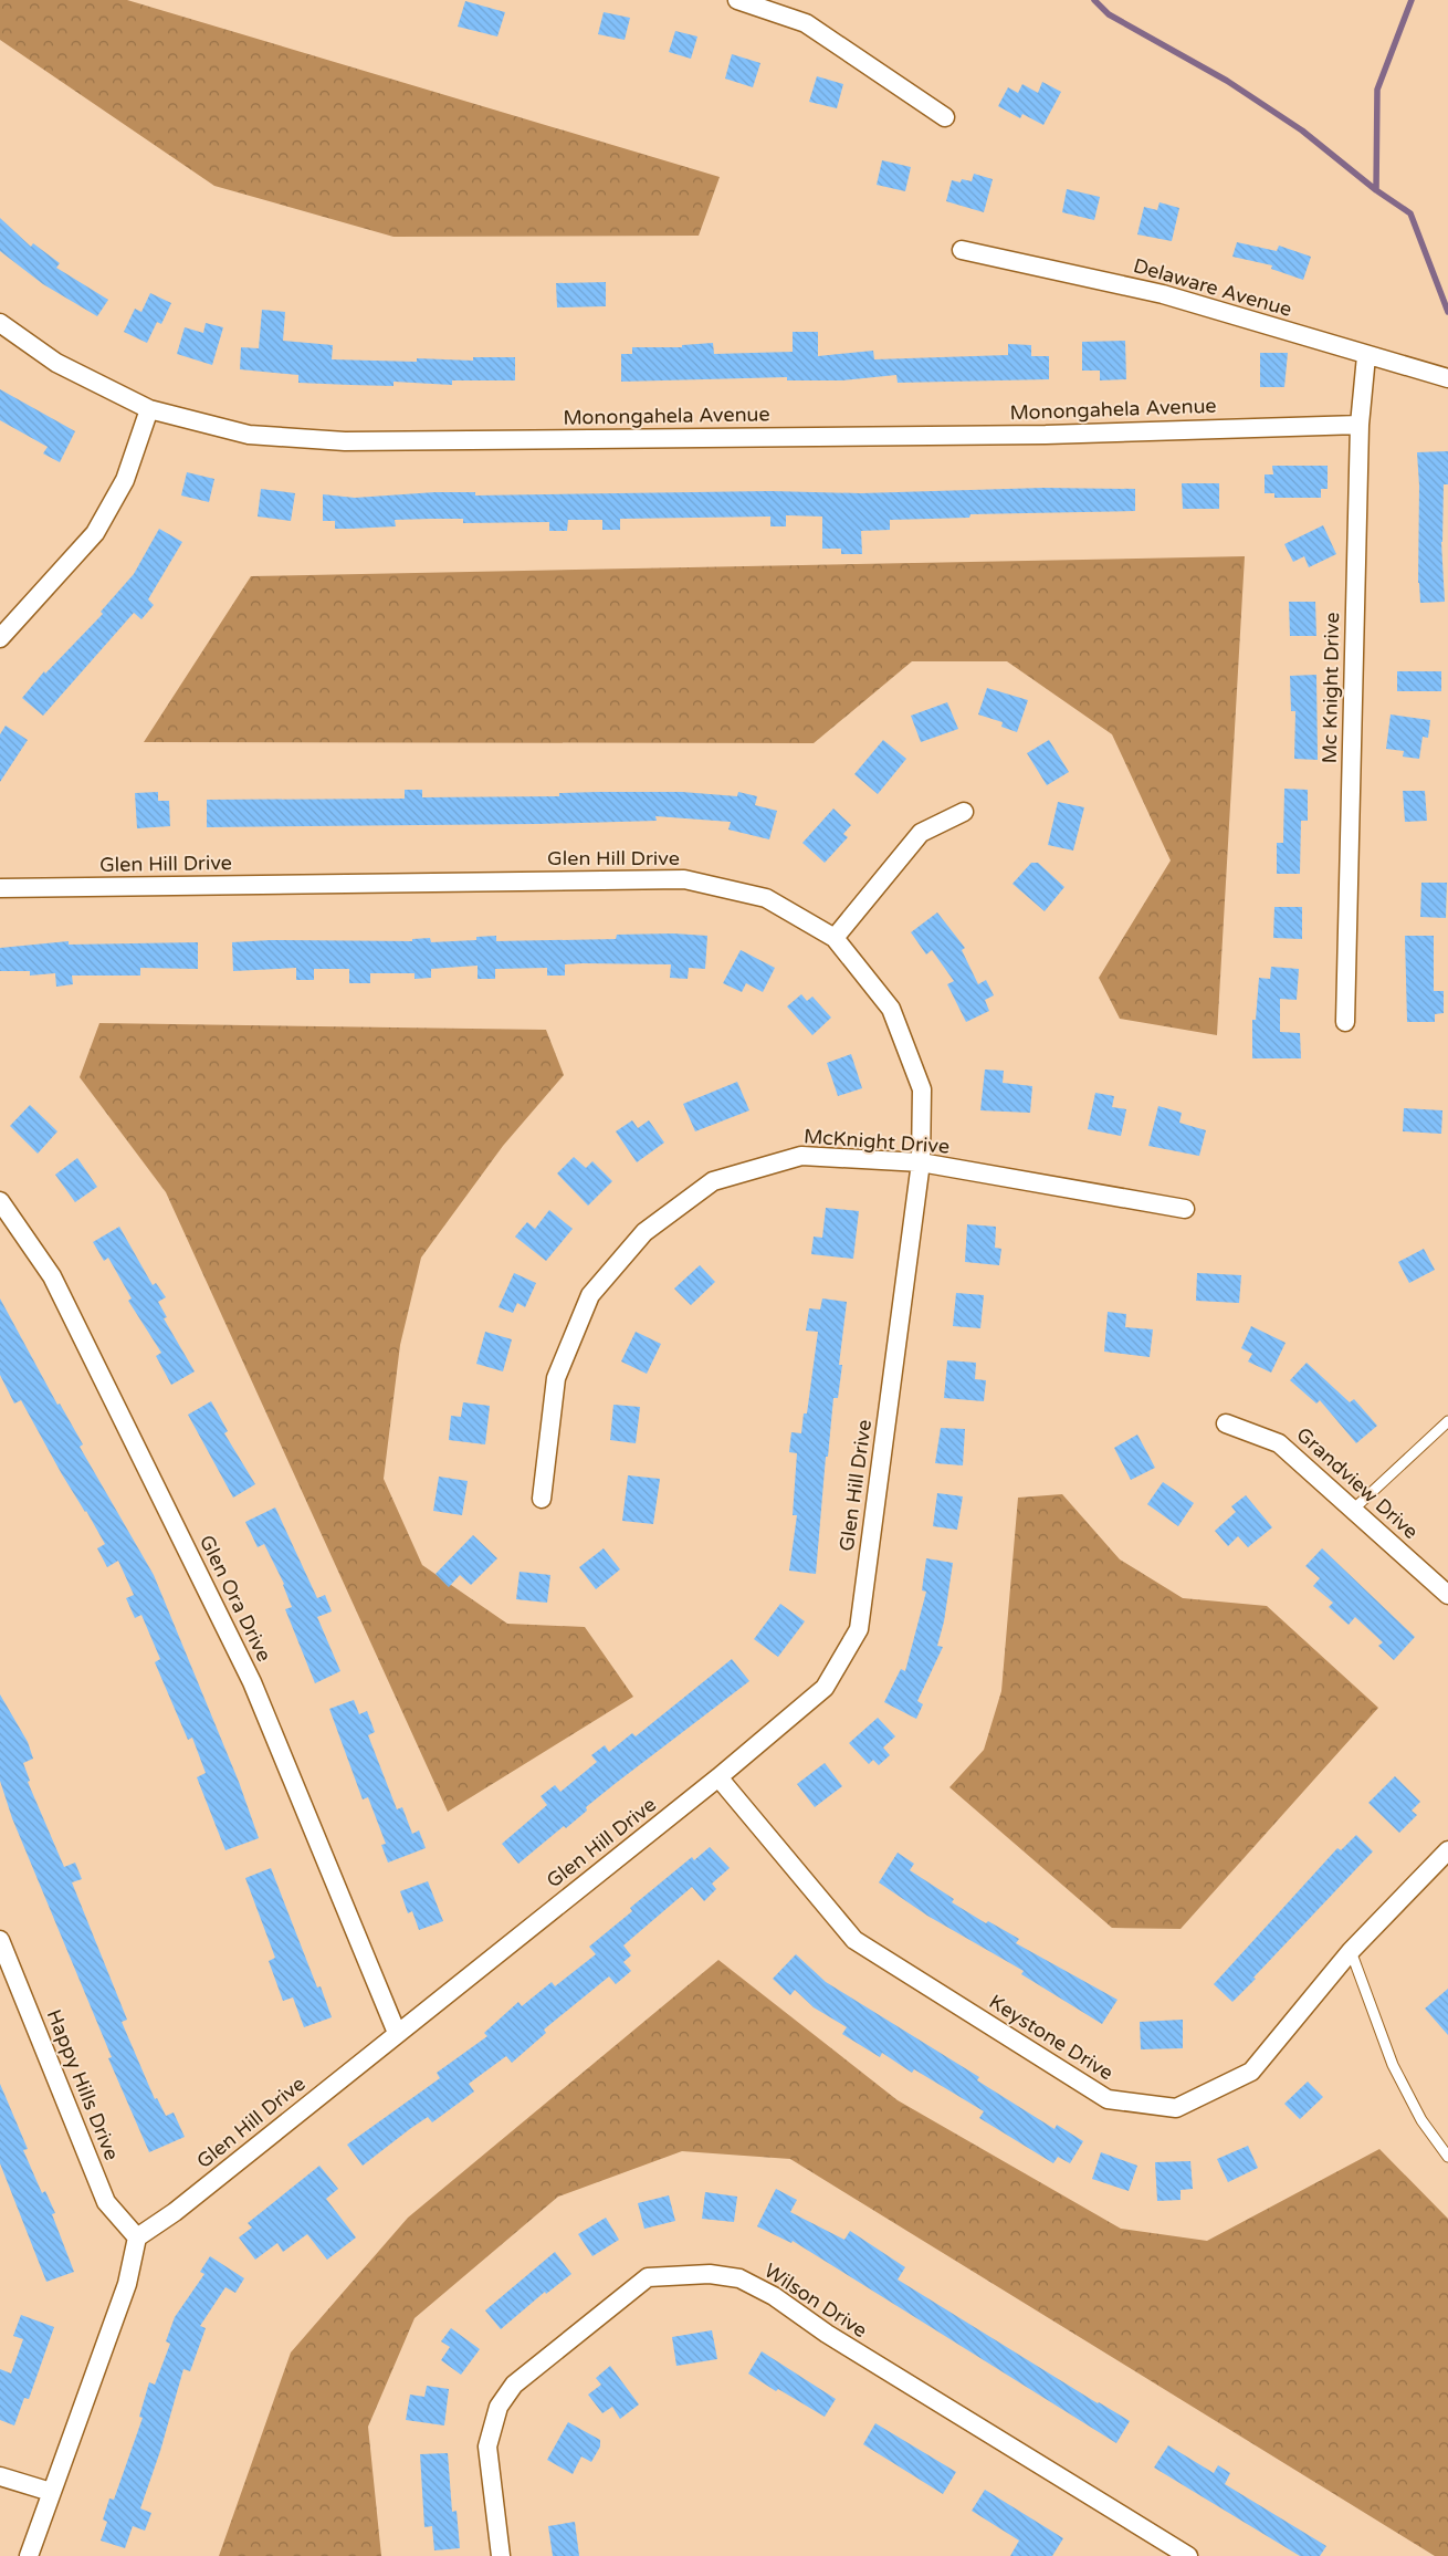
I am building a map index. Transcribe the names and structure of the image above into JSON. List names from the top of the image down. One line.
{"streets":{"street":["Delaware Avenue","Monongahela Avenue","Mc Knight Drive","Glen Hill Drive","McKnight Drive","Grandview Drive","Glen Ora Drive","Keystone Drive","Happy Hills Drive","Wilson Drive"]},"crossings":[["Delaware Avenue","Mc Knight Drive"],["Monongahela Avenue","Mc Knight Drive"],["Glen Hill Drive","McKnight Drive"],["Glen Hill Drive","Glen Ora Drive"],["Glen Hill Drive","Keystone Drive"],["Glen Hill Drive","Happy Hills Drive"]]}
